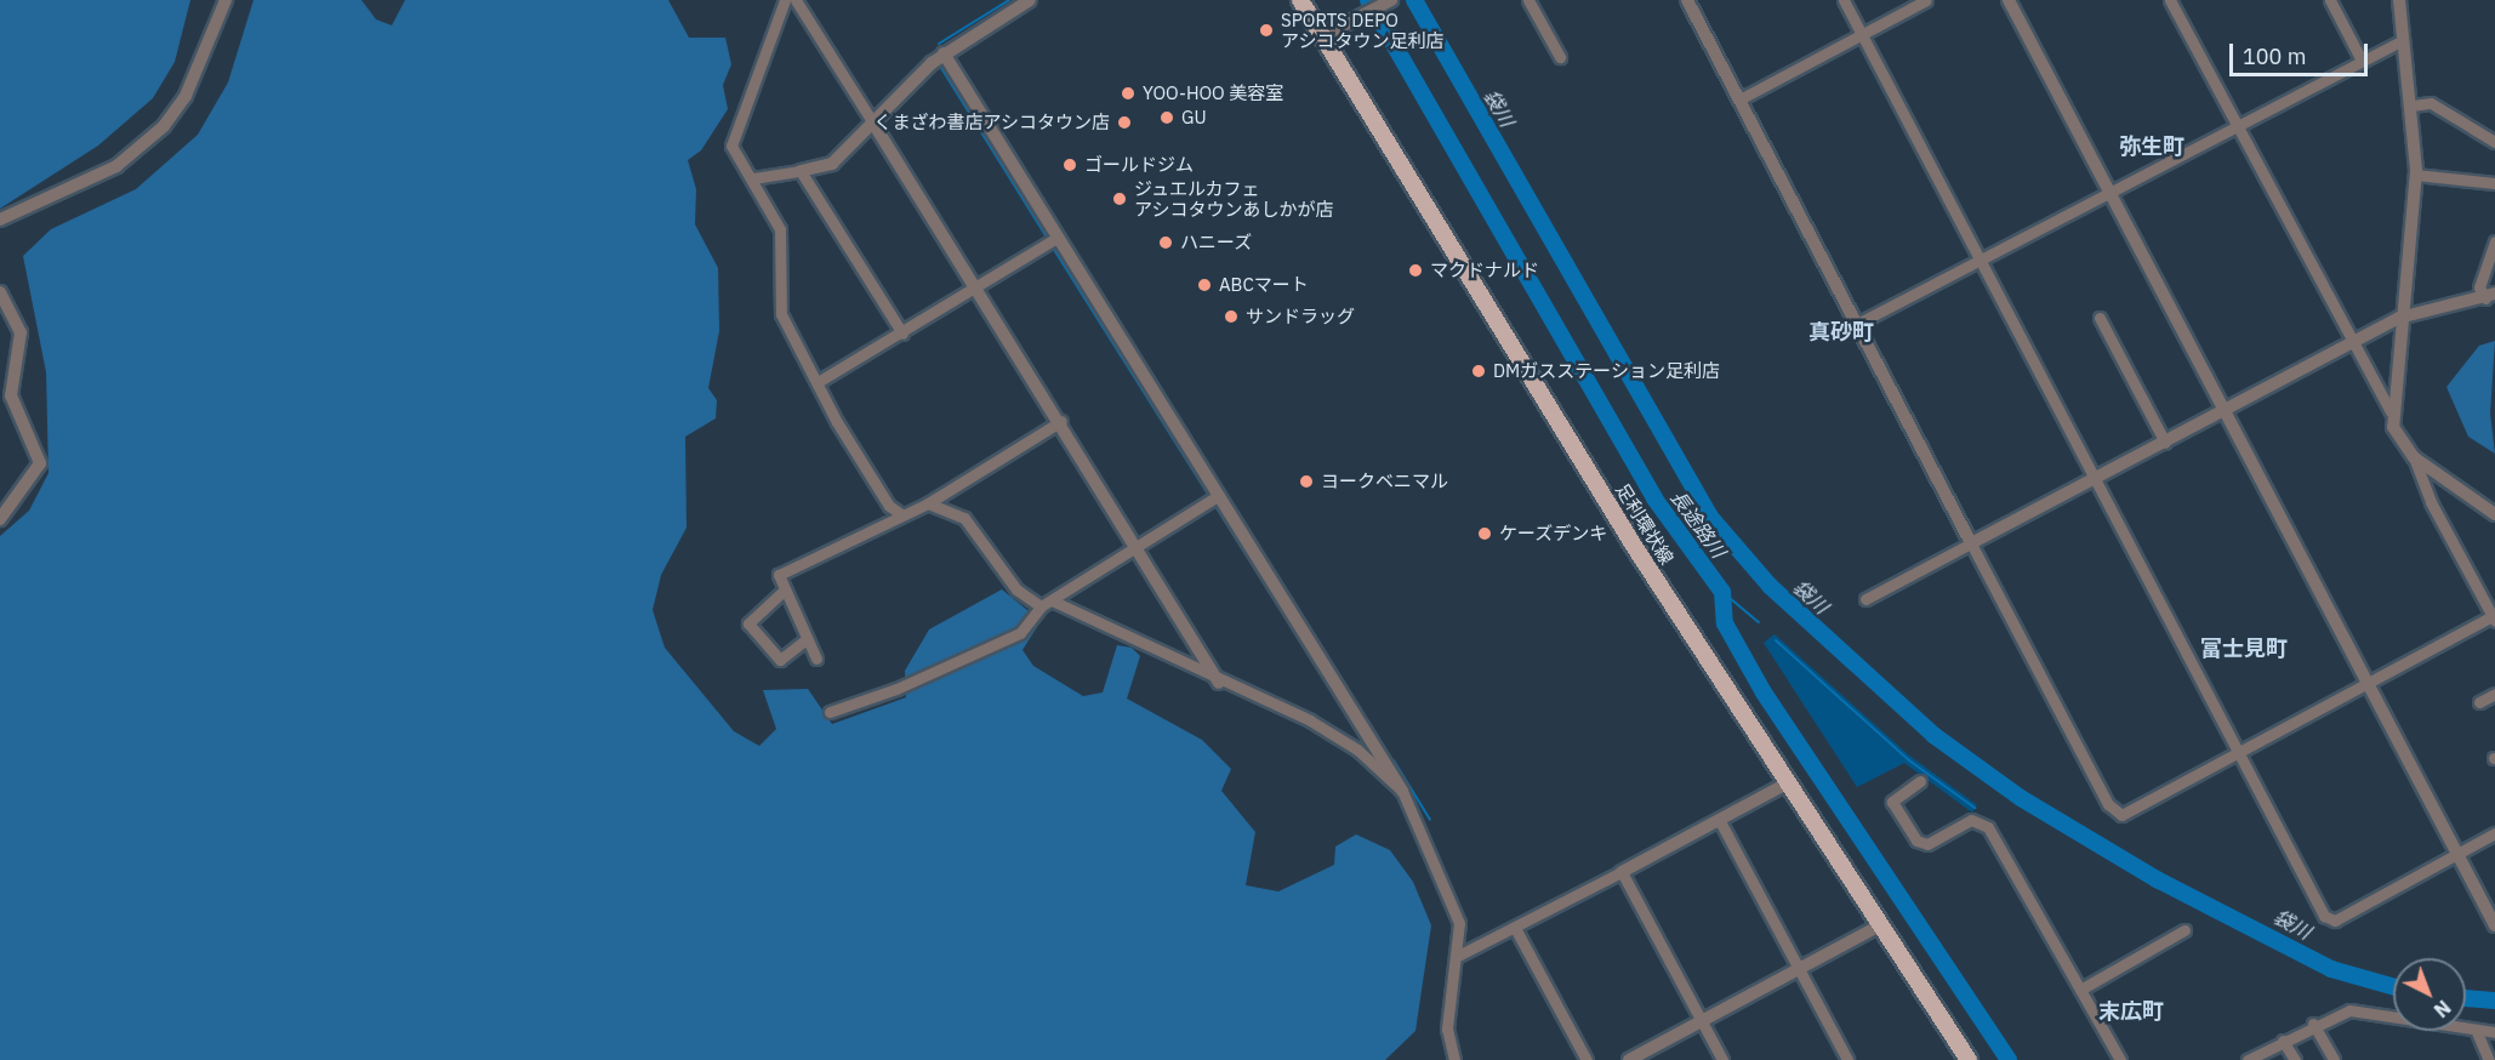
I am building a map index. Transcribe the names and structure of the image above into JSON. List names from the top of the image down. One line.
{"streets":{"main road":["足利環状線"]},"districts":["弥生町","真砂町","富士見町","末広町"],"water":["袋川","長途路川"],"places":["SPORTS DEPO アシコタウン足利店","YOO-HOO 美容室","GU","くまざわ書店アシコタウン店","ゴールドジム","ジュエルカフェ アシコタウンあしかが店","ハニーズ","マクドナルド","ABCマート","サンドラッグ","DMガスステーション足利店","ヨークベニマル","ケーズデンキ"],"scale_bar":"100 m","north":"bottom right"}
